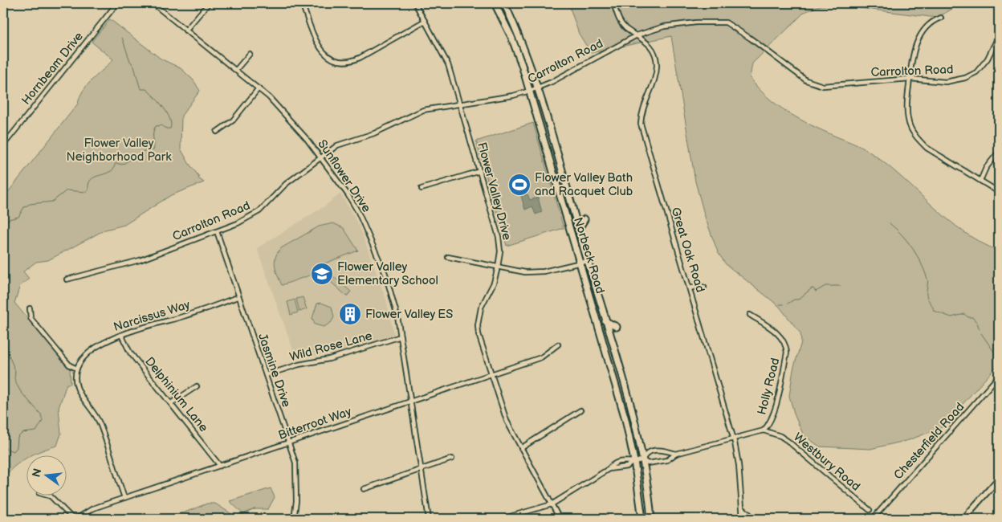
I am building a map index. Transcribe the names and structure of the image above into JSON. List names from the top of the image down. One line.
{"streets":{"main road":["Norbeck Road"],"street":["Carrolton Road","Hornbeam Drive","Sunflower Drive","Flower Valley Drive","Great Oak Road","Narcissus Way","Wild Rose Lane","Jasmine Drive","Holly Road","Delphinium Lane","Bitterroot Way","Chesterfield Road","Westbury Road"]},"crossings":[["Carrolton Road","Sunflower Drive"],["Carrolton Road","Flower Valley Drive"],["Carrolton Road","Great Oak Road"],["Carrolton Road","Norbeck Road"],["Carrolton Road","Jasmine Drive"],["Sunflower Drive","Wild Rose Lane"],["Sunflower Drive","Bitterroot Way"],["Flower Valley Drive","Bitterroot Way"],["Narcissus Way","Jasmine Drive"],["Narcissus Way","Delphinium Lane"],["Wild Rose Lane","Jasmine Drive"],["Jasmine Drive","Bitterroot Way"],["Holly Road","Westbury Road"],["Delphinium Lane","Bitterroot Way"]],"parks":["Flower Valley Neighborhood Park"],"places":{"sports":["Flower Valley Bath and Racquet Club"],"school or university":["Flower Valley Elementary School"],"building":["Flower Valley ES"]},"north":"left"}
